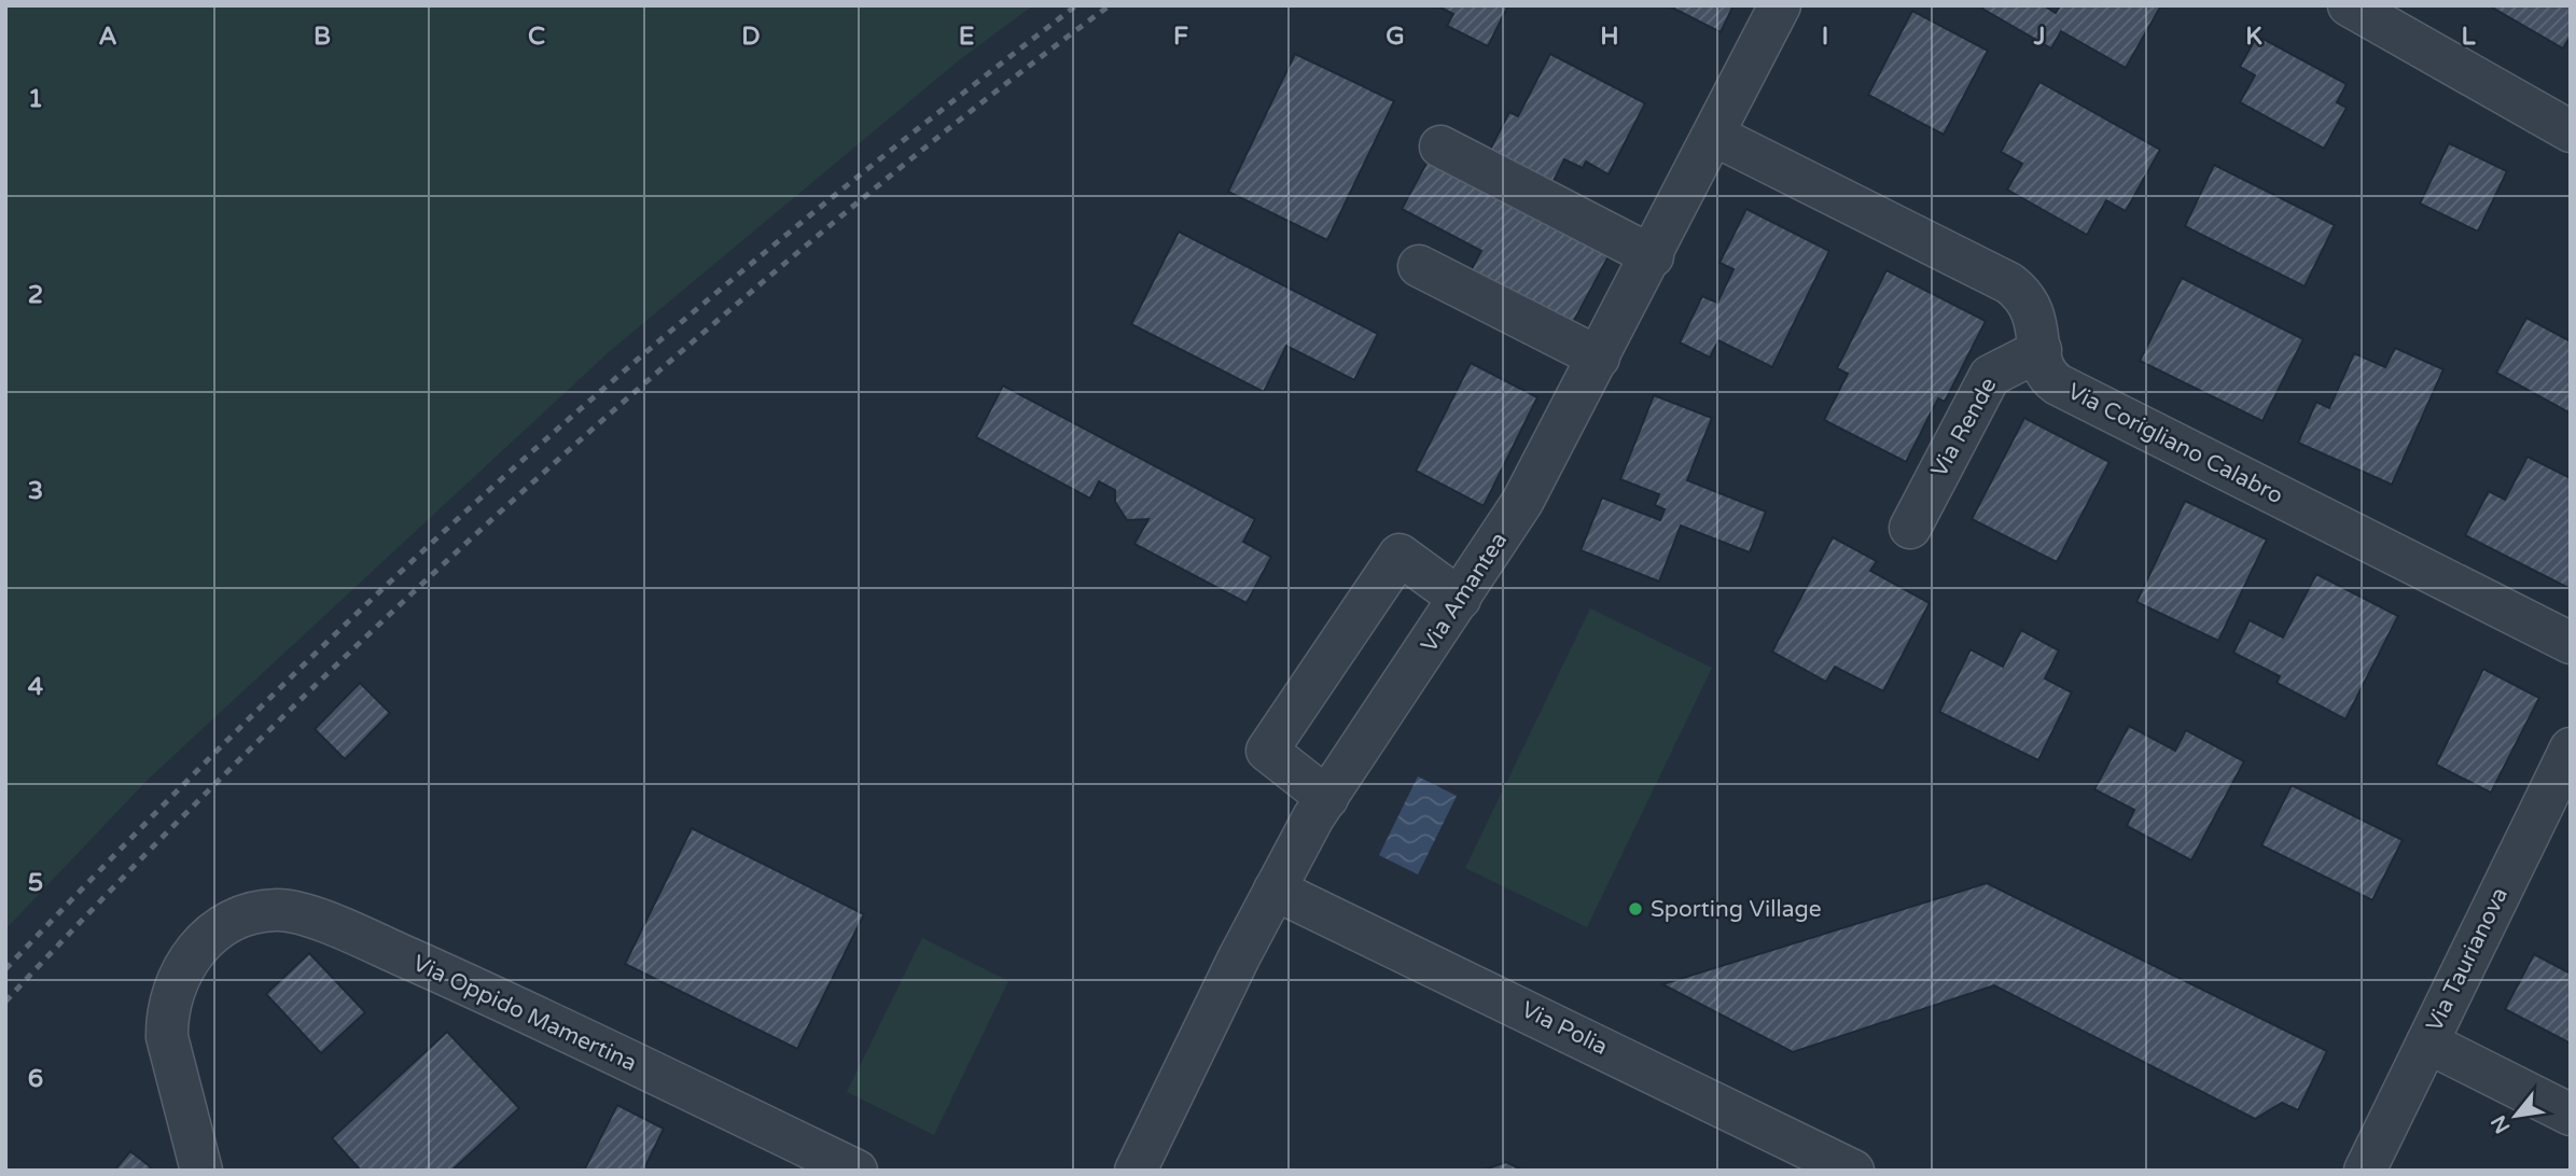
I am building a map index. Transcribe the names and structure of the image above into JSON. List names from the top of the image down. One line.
{"streets":{"street":["Via Rende","Via Corigliano Calabro","Via Amantea","Via Taurianova","Via Oppido Mamertina","Via Polia"]},"crossings":[["Via Rende","Via Corigliano Calabro"],["Via Corigliano Calabro","Via Amantea"],["Via Amantea","Via Polia"]],"places":["Sporting Village"],"north":"bottom left","grid":{"columns":["A","B","C","D","E","F","G","H","I","J","K","L"],"rows":["1","2","3","4","5","6"]}}
